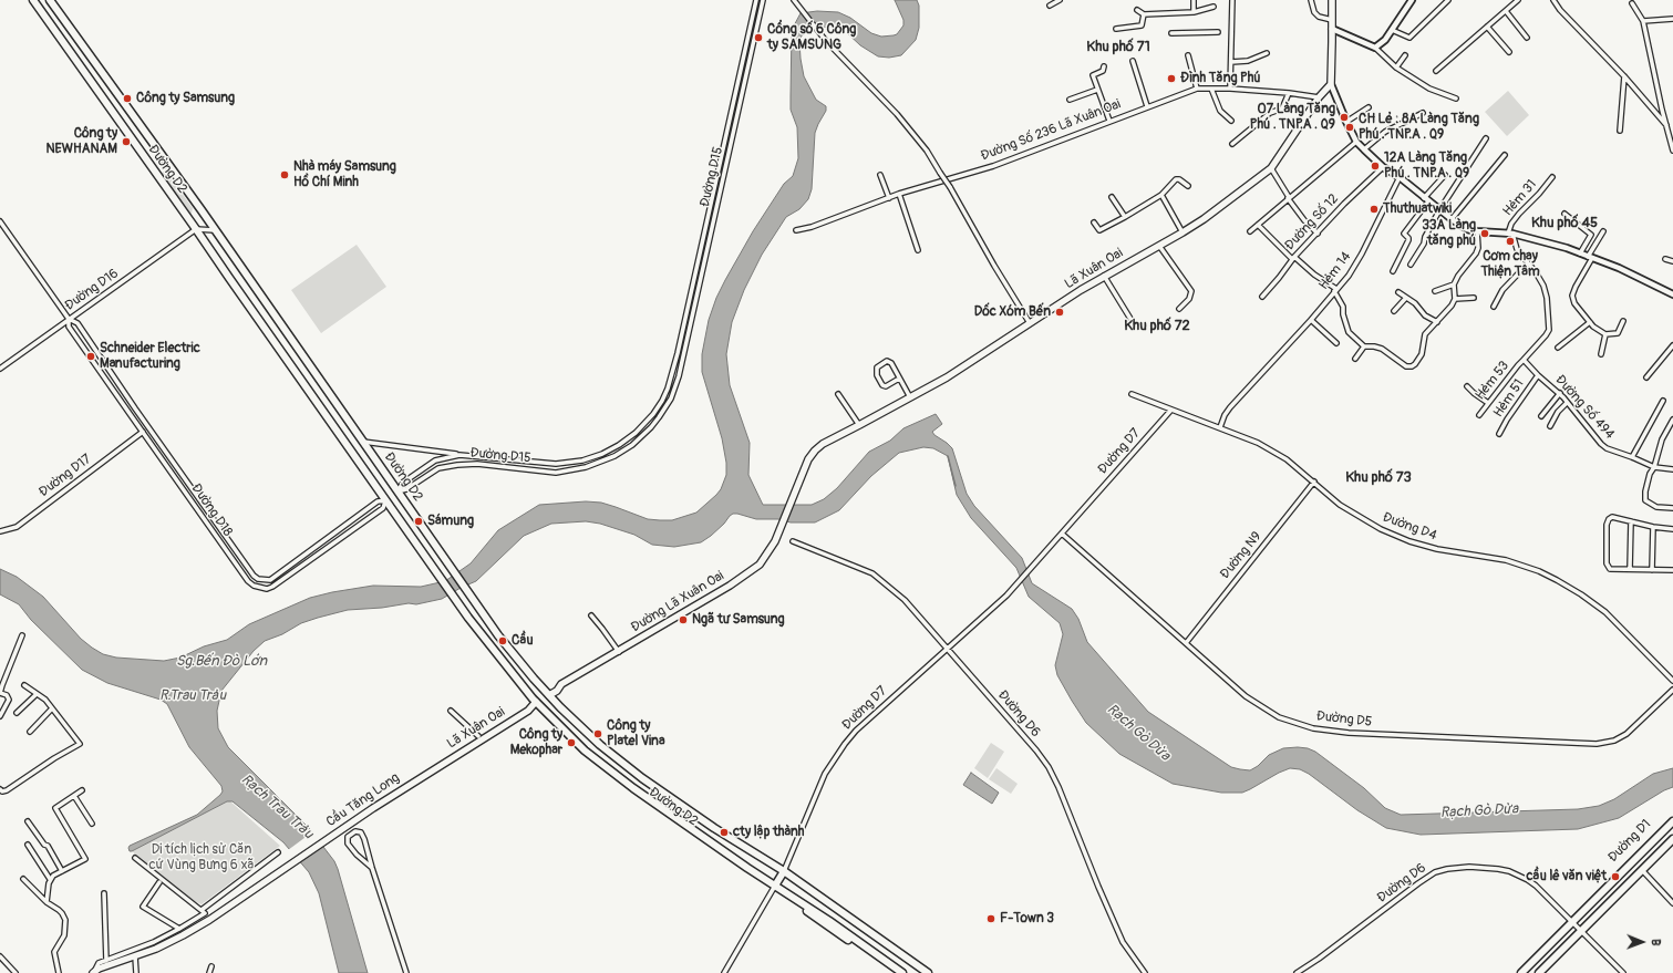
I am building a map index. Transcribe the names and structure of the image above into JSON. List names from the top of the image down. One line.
{"streets":{"main road":["Đường D2","Lã Xuân Oai","Đường Lã Xuân Oai","Cầu Tăng Long","Đường D1"],"street":["Đường Số 236 Lã Xuân Oai","Đường D15","Hẻm 31","Đường Số 12","Hẻm 14","Đường D16","Hẻm 53","Hẻm 51","Đường Số 494","Đường D7","Đường D17","Đường D18","Đường D4","Đường N9","Đường D6","Đường D5"]},"crossings":[["Đường Số 236 Lã Xuân Oai","Lã Xuân Oai"],["Đường D2","Đường D15"],["Đường D2","Lã Xuân Oai"],["Đường D2","Đường D16"],["Đường D2","Đường D7"],["Đường D2","Đường D18"],["Đường D2","Đường Lã Xuân Oai"],["Lã Xuân Oai","Đường Lã Xuân Oai"],["Lã Xuân Oai","Cầu Tăng Long"],["Hẻm 14","Đường D4"],["Đường D16","Đường D18"],["Hẻm 53","Đường Số 494"],["Hẻm 51","Đường Số 494"],["Đường D7","Đường D4"],["Đường D7","Đường D6"],["Đường D7","Đường D5"],["Đường D17","Đường D18"],["Đường D4","Đường N9"],["Đường N9","Đường D5"],["Đường D6","Đường D1"]],"districts":["Khu phố 71","Khu phố 45","Khu phố 72","Khu phố 73"],"water":["Sg.Bến Đò Lớn","R.Trau Trảu","Rạch Gò Dừa","Rạch Trau Trảu"],"parks":["Di tích lịch sử Căn cứ Vùng Bưng 6 xã"],"places":["Cổng số 6 Công ty SAMSUNG","Đình Tăng Phú","Công ty Samsung","07 Làng Tăng Phú . TNP.A . Q9","CH Lẻ : 8A Làng Tăng Phú . TNP.A . Q9","Công ty NEWHANAM","12A Làng Tăng Phú . TNP.A . Q9","Nhà máy Samsung Hồ Chí Minh","Thuthuatwiki","33A Làng tăng phú","Cơm chay Thiện Tâm","Dốc Xóm Bến","Schneider Electric Manufacturing","Sámung","Ngã tư Samsung","Cầu","Công ty Platel Vina","Công ty Mekophar","cty lập thành","cầu lê văn việt","F-Town 3"],"north":"right"}
